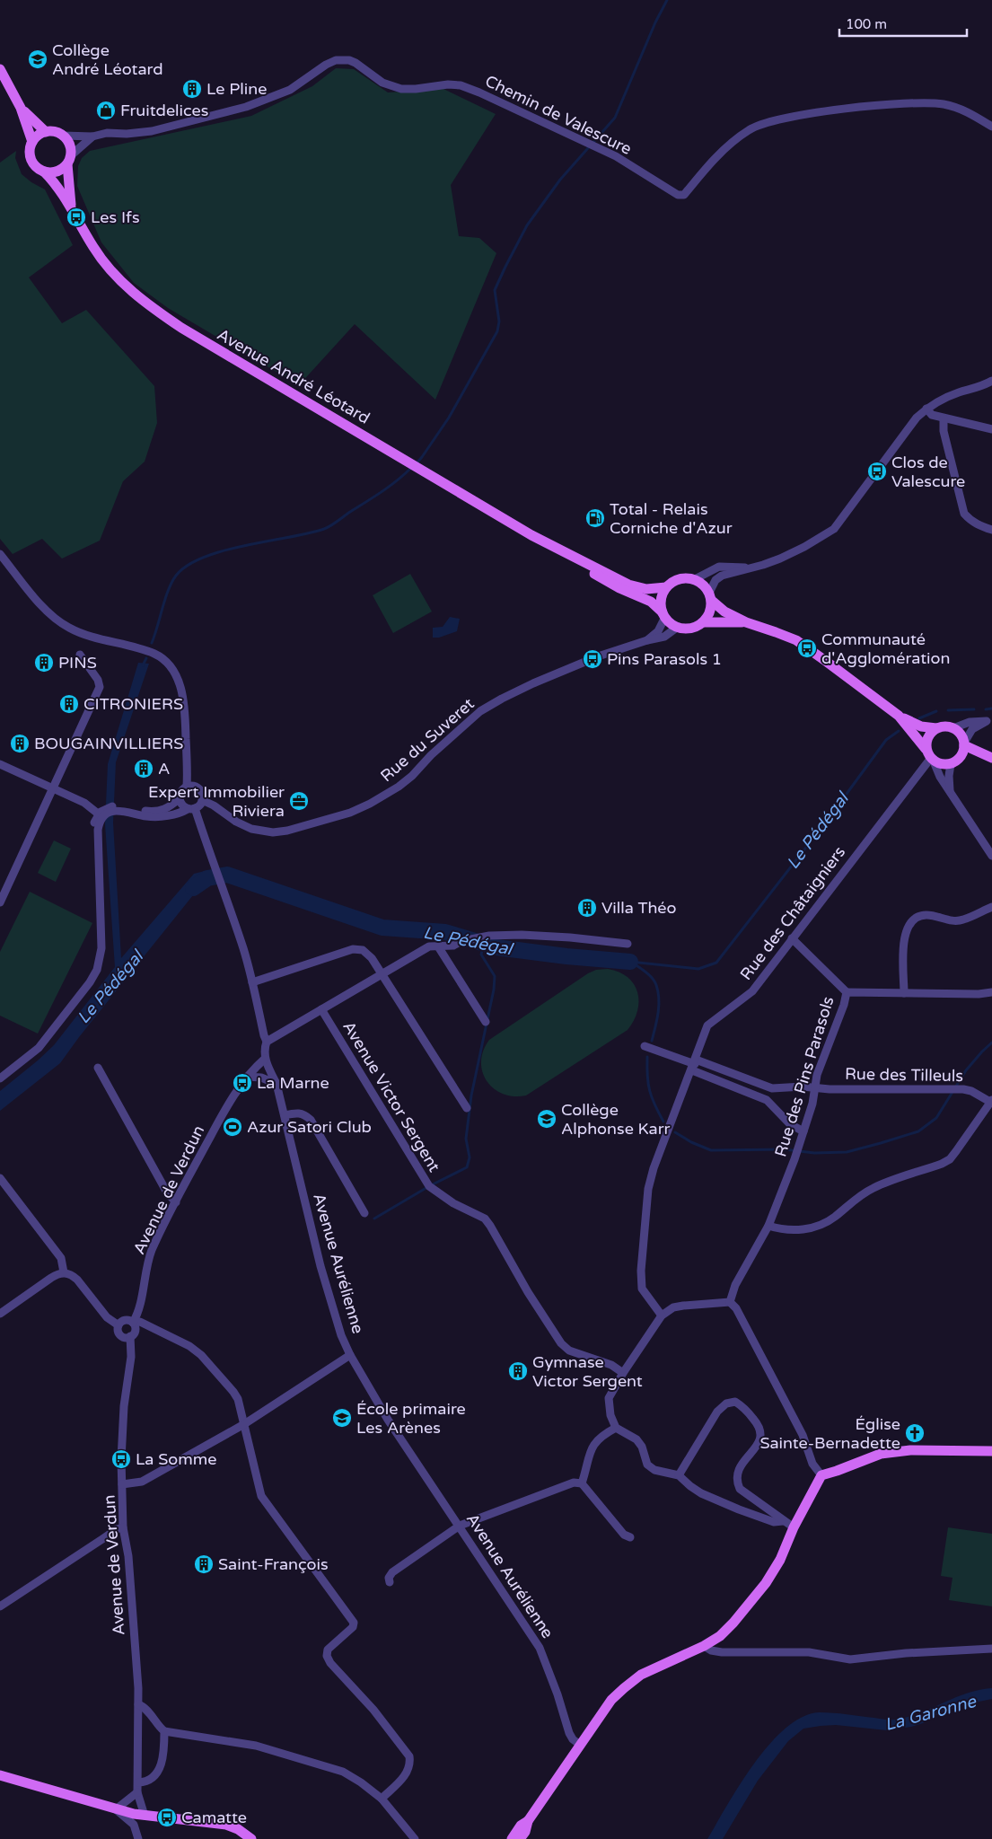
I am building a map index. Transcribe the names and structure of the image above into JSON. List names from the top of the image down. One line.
{"streets":{"main road":["Avenue André Léotard"],"street":["Chemin de Valescure","Rue du Suveret","Rue des Châtaigniers","Rue des Tilleuls","Rue des Pins Parasols","Avenue Victor Sergent","Avenue de Verdun","Avenue Aurélienne"]},"crossings":[["Chemin de Valescure","Avenue André Léotard"],["Avenue André Léotard","Rue du Suveret"],["Rue des Tilleuls","Rue des Pins Parasols"],["Avenue de Verdun","Avenue Aurélienne"]],"water":["Le Pédégal","La Garonne"],"places":{"school or university":["Collège André Léotard","Collège Alphonse Karr","École primaire Les Arènes"],"building":["Le Pline","PINS","CITRONIERS","BOUGAINVILLIERS","A","Villa Théo","Gymnase Victor Sergent","Saint-François"],"shop":["Fruitdelices"],"bus stop":["Les Ifs","Clos de Valescure","Communauté d'Agglomération","Pins Parasols 1","La Marne","La Somme","Camatte"],"fuel station":["Total - Relais Corniche d'Azur"],"office":["Expert Immobilier Riviera"],"sports":["Azur Satori Club"],"church":["Église Sainte-Bernadette"]},"scale_bar":"100 m"}
